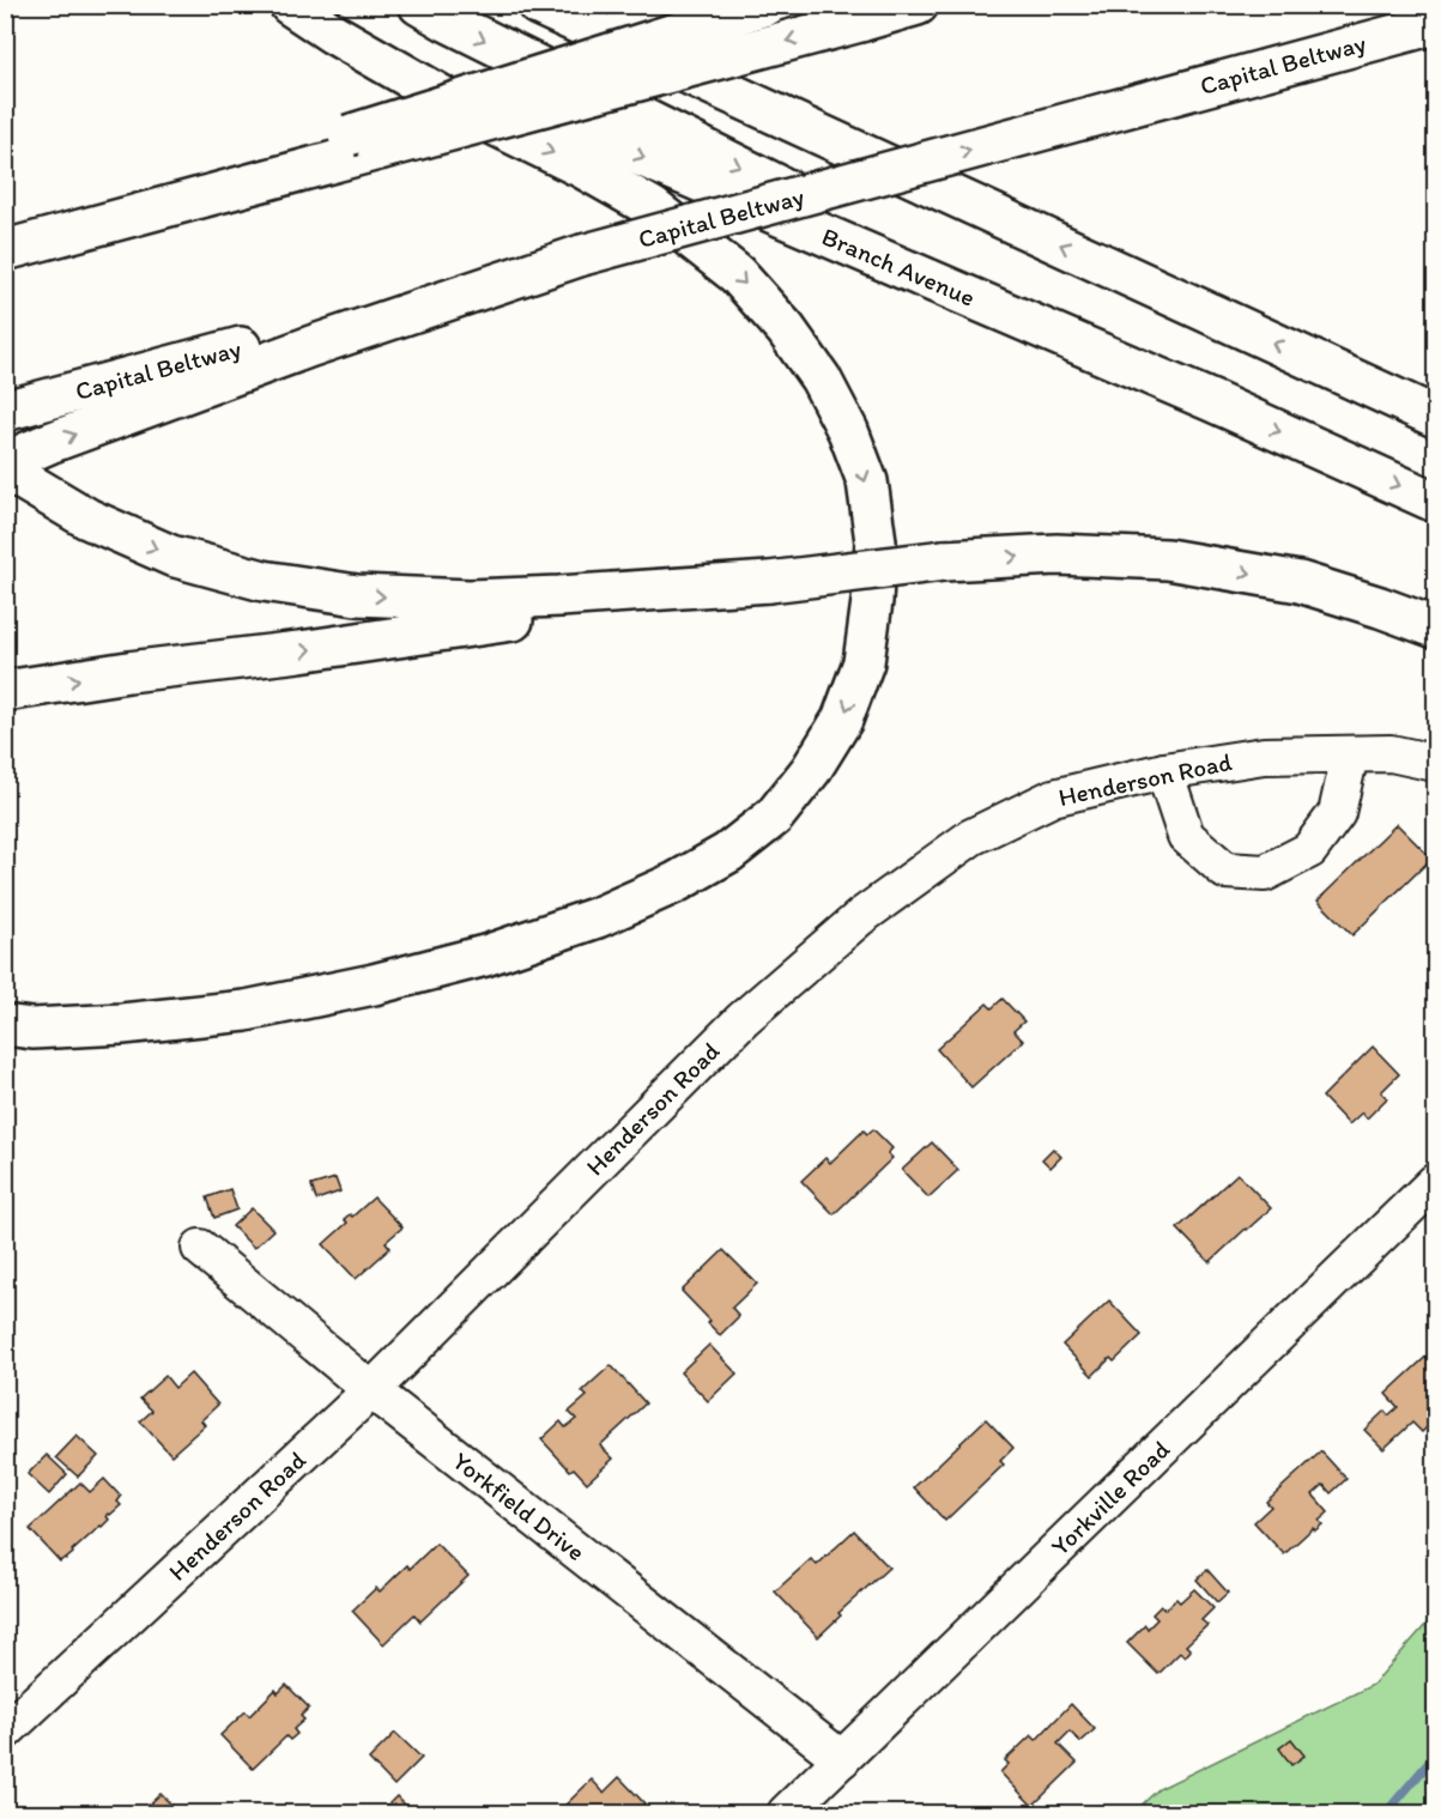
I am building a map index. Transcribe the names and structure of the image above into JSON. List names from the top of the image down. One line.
{"streets":{"highway":["Capital Beltway","Branch Avenue"],"street":["Henderson Road","Yorkville Road","Yorkfield Drive"]},"crossings":[["Henderson Road","Yorkfield Drive"],["Yorkville Road","Yorkfield Drive"]]}
